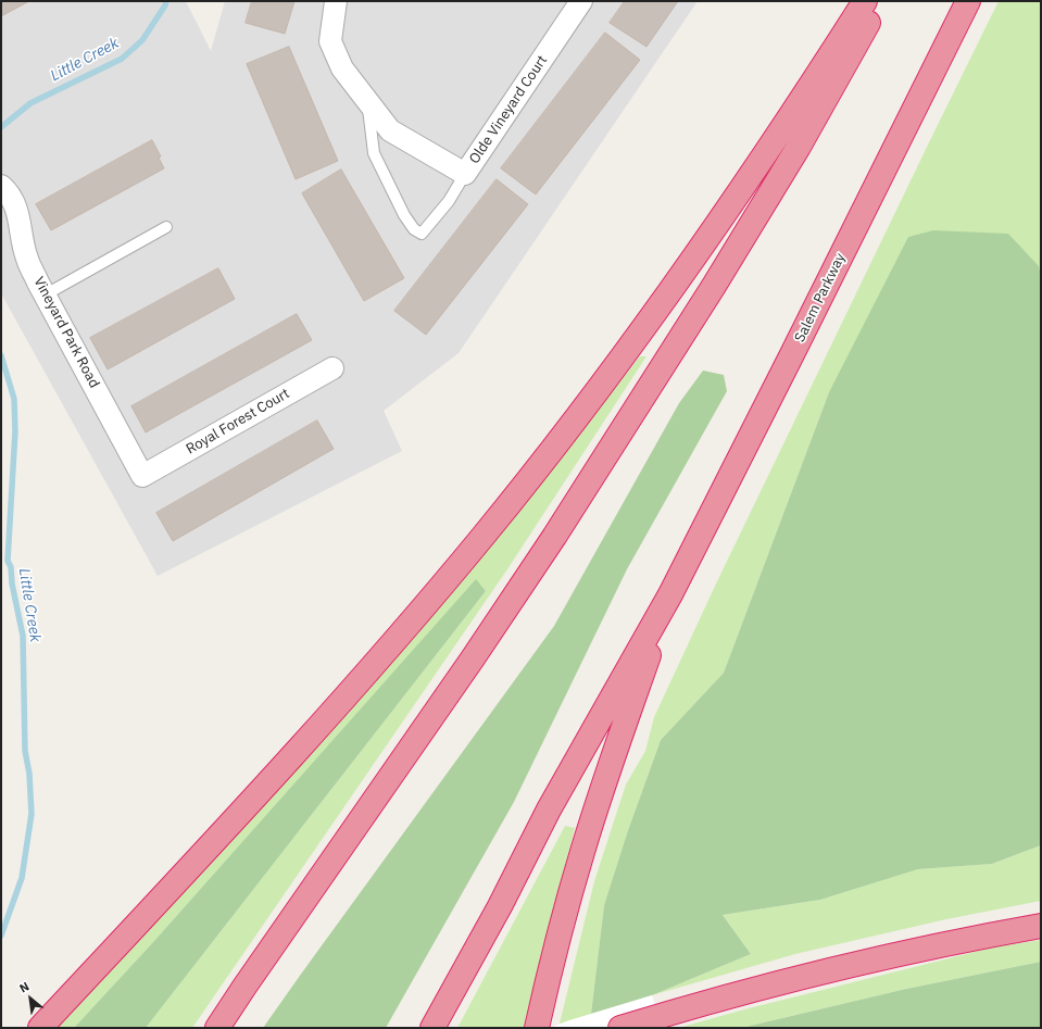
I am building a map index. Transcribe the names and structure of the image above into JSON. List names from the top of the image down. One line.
{"streets":{"highway":["Salem Parkway"],"street":["Olde Vineyard Court","Vineyard Park Road","Royal Forest Court"]},"crossings":[["Vineyard Park Road","Royal Forest Court"]],"water":["Little Creek"],"north":"top left"}
